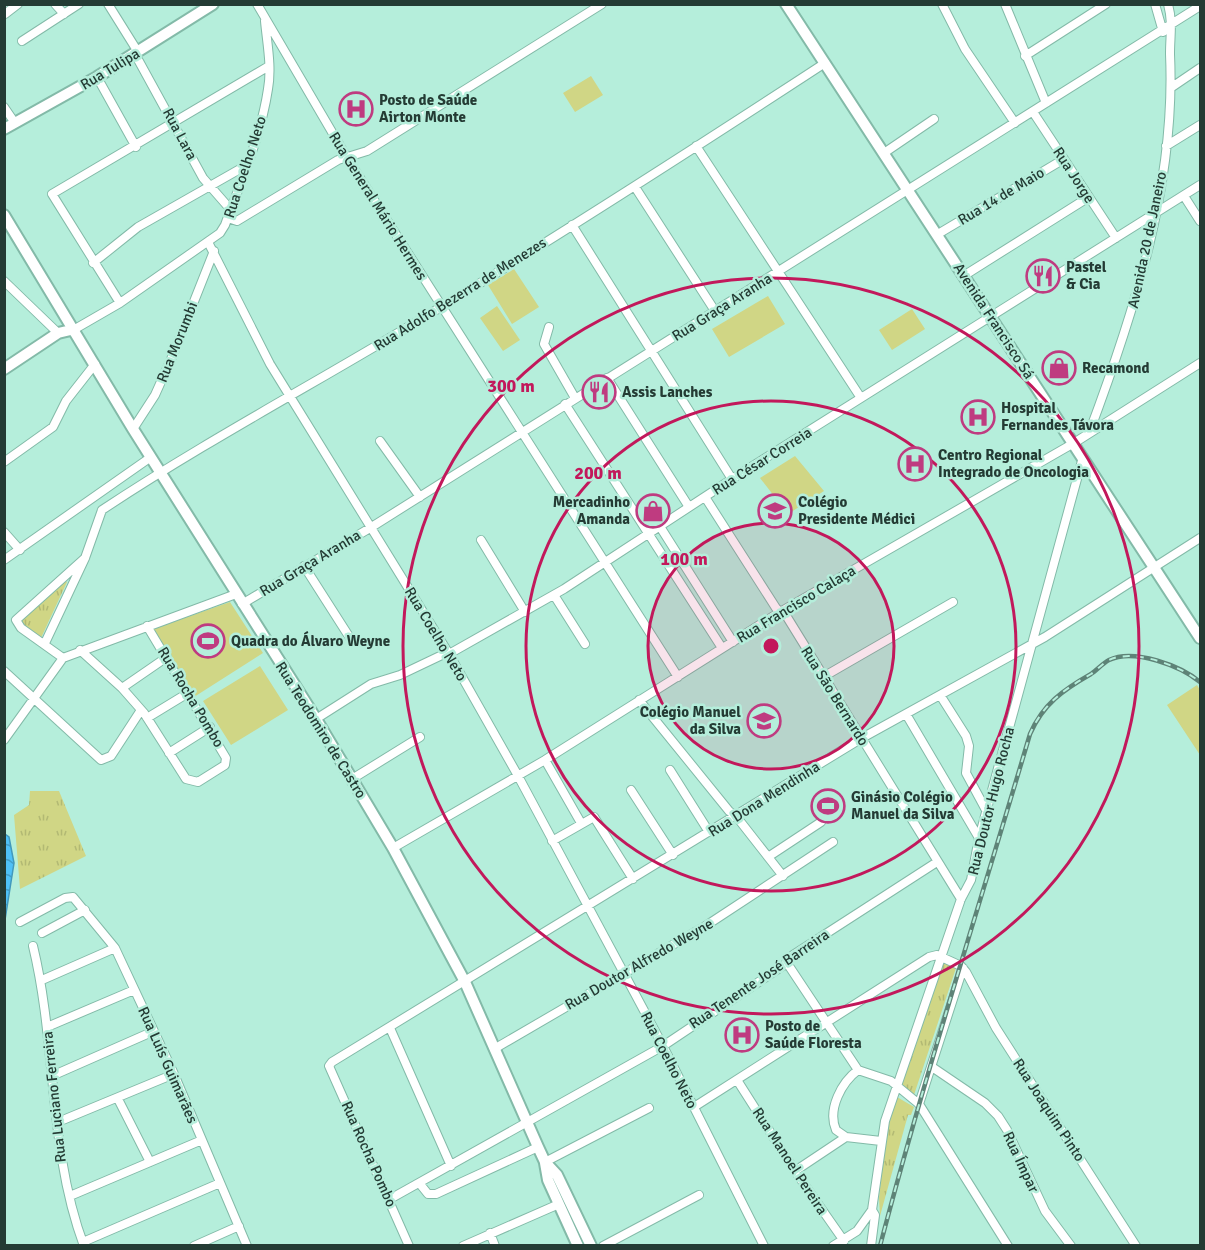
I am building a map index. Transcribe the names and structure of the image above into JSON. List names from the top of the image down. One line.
{"streets":{"street":["Rua Tulipa","Rua Lara","Rua Coelho Neto","Rua Jorge","Rua 14 de Maio","Rua General Mário Hermes","Avenida 20 de Janeiro","Rua Adolfo Bezerra de Menezes","Rua Graça Aranha","Avenida Francisco Sá","Rua Morumbi","Rua César Correia","Rua Francisco Calaça","Rua São Bernardo","Rua Rocha Pombo","Rua Teodomiro de Castro","Rua Dona Mendinha","Rua Doutor Hugo Rocha","Rua Doutor Alfredo Weyne","Rua Tenente José Barreira","Rua Luís Guimarães","Rua Luciano Ferreira","Rua Joaquim Pinto","Rua Manoel Pereira","Rua Ímpar"]},"crossings":[["Rua Tulipa","Rua Lara"],["Rua Lara","Rua Coelho Neto"],["Rua Coelho Neto","Rua General Mário Hermes"],["Rua Coelho Neto","Rua Adolfo Bezerra de Menezes"],["Rua Coelho Neto","Rua Graça Aranha"],["Rua Coelho Neto","Rua Morumbi"],["Rua Coelho Neto","Rua César Correia"],["Rua Coelho Neto","Rua Francisco Calaça"],["Rua Coelho Neto","Rua Dona Mendinha"],["Rua Coelho Neto","Rua Doutor Alfredo Weyne"],["Rua Coelho Neto","Rua Tenente José Barreira"],["Rua Jorge","Rua 14 de Maio"],["Rua Jorge","Rua Graça Aranha"],["Rua Jorge","Rua César Correia"],["Rua 14 de Maio","Avenida Francisco Sá"],["Rua General Mário Hermes","Rua Adolfo Bezerra de Menezes"],["Rua General Mário Hermes","Rua Graça Aranha"],["Rua General Mário Hermes","Rua César Correia"],["Rua General Mário Hermes","Rua Francisco Calaça"],["Avenida 20 de Janeiro","Rua Graça Aranha"],["Avenida 20 de Janeiro","Rua César Correia"],["Avenida 20 de Janeiro","Rua Francisco Calaça"],["Rua Adolfo Bezerra de Menezes","Avenida Francisco Sá"],["Rua Adolfo Bezerra de Menezes","Rua Teodomiro de Castro"],["Rua Graça Aranha","Avenida Francisco Sá"],["Rua Graça Aranha","Rua Teodomiro de Castro"],["Avenida Francisco Sá","Rua César Correia"],["Avenida Francisco Sá","Rua Francisco Calaça"],["Avenida Francisco Sá","Rua Dona Mendinha"],["Avenida Francisco Sá","Rua Doutor Hugo Rocha"],["Rua Morumbi","Rua Teodomiro de Castro"],["Rua César Correia","Rua São Bernardo"],["Rua César Correia","Rua Teodomiro de Castro"],["Rua Francisco Calaça","Rua São Bernardo"],["Rua Francisco Calaça","Rua Teodomiro de Castro"],["Rua São Bernardo","Rua Dona Mendinha"],["Rua São Bernardo","Rua Doutor Hugo Rocha"],["Rua São Bernardo","Rua Tenente José Barreira"],["Rua Rocha Pombo","Rua Dona Mendinha"],["Rua Rocha Pombo","Rua Tenente José Barreira"],["Rua Teodomiro de Castro","Rua Dona Mendinha"],["Rua Teodomiro de Castro","Rua Doutor Alfredo Weyne"],["Rua Teodomiro de Castro","Rua Tenente José Barreira"],["Rua Dona Mendinha","Rua Doutor Hugo Rocha"]],"places":{"hospital":["Posto de Saúde Airton Monte","Hospital Fernandes Távora","Centro Regional Integrado de Oncologia","Posto de Saúde Floresta"],"restaurant":["Pastel & Cia","Assis Lanches"],"shop":["Recamond","Mercadinho Amanda"],"school or university":["Colégio Presidente Médici","Colégio Manuel da Silva"],"sports":["Quadra do Álvaro Weyne","Ginásio Colégio Manuel da Silva"]},"rings":["300 m","200 m","100 m"]}
